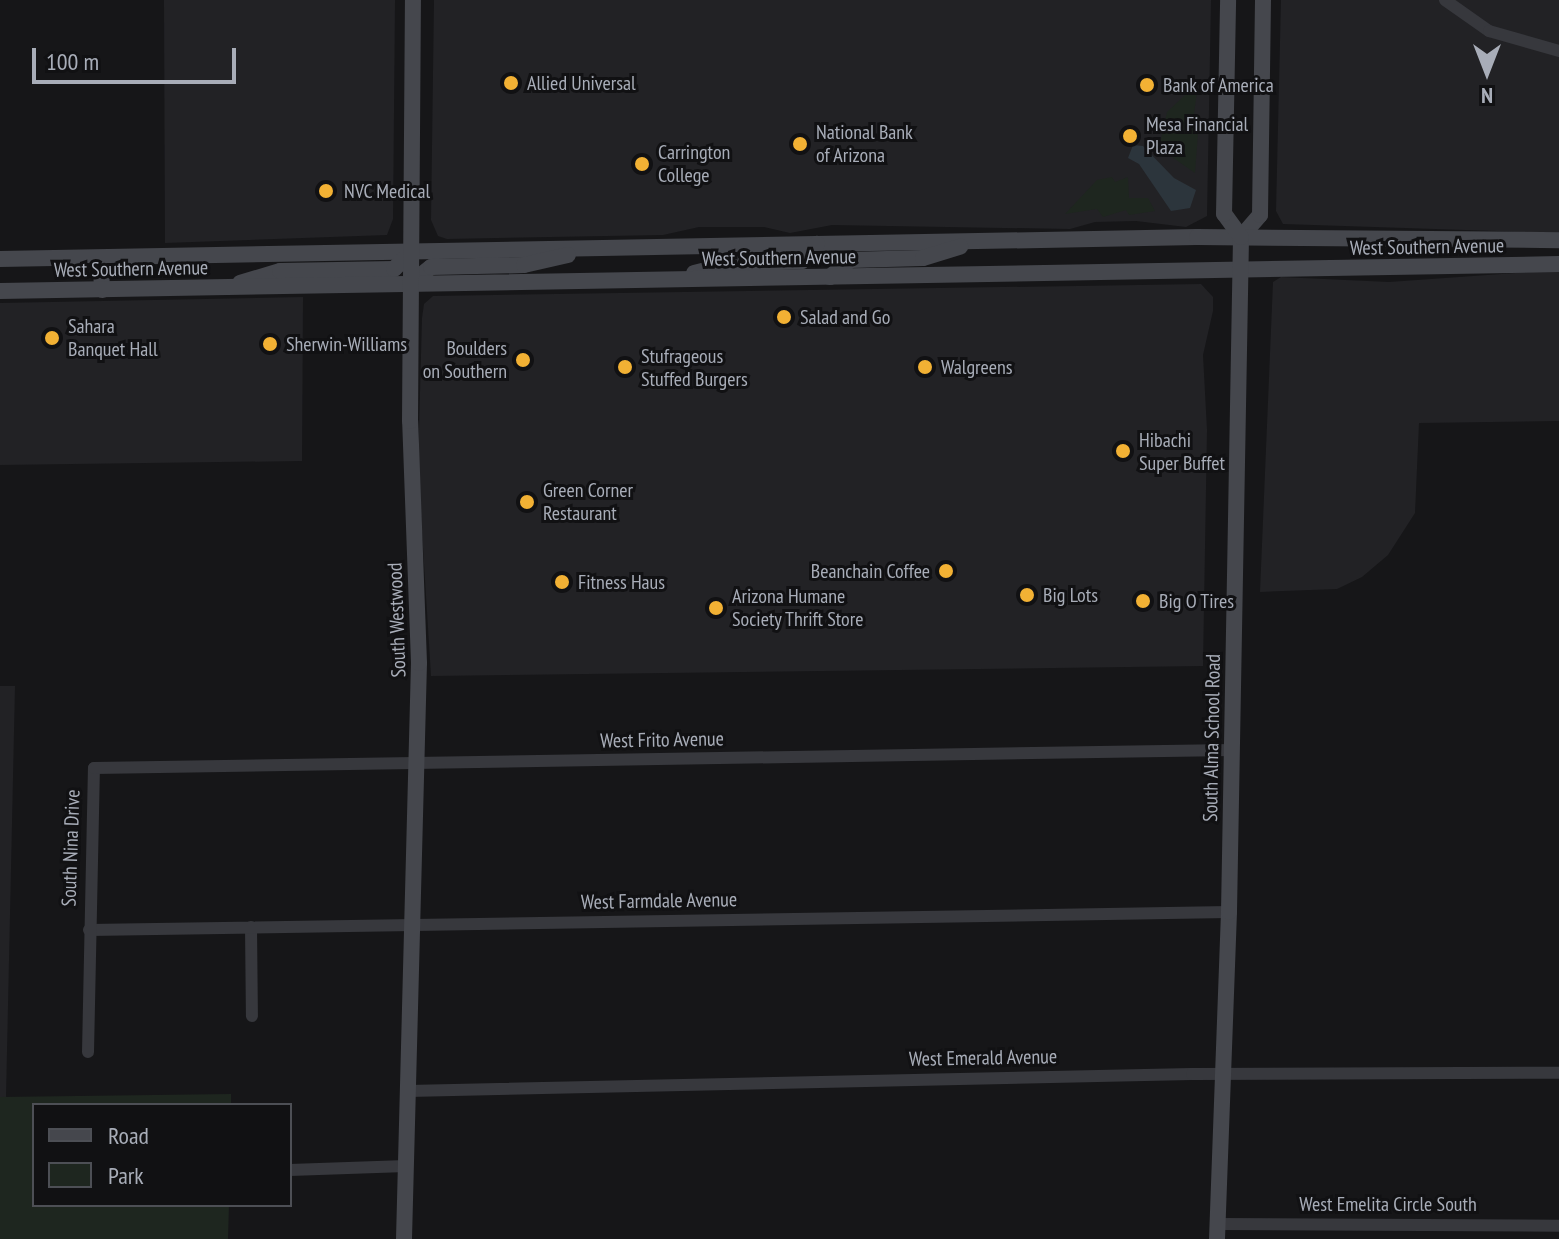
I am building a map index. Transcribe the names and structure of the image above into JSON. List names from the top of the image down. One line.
{"streets":{"main road":["West Southern Avenue","South Westwood","South Alma School Road"],"street":["West Frito Avenue","South Nina Drive","West Farmdale Avenue","West Emerald Avenue","West Emelita Circle South"]},"crossings":[["West Southern Avenue","South Westwood"],["West Southern Avenue","South Alma School Road"],["South Westwood","West Frito Avenue"],["South Westwood","West Farmdale Avenue"],["South Westwood","West Emerald Avenue"],["South Alma School Road","West Frito Avenue"],["South Alma School Road","West Farmdale Avenue"],["South Alma School Road","West Emerald Avenue"],["South Alma School Road","West Emelita Circle South"],["West Frito Avenue","South Nina Drive"],["South Nina Drive","West Farmdale Avenue"]],"places":["Allied Universal","Bank of America","Mesa Financial Plaza","National Bank of Arizona","Carrington College","NVC Medical","Salad and Go","Sahara Banquet Hall","Sherwin-Williams","Boulders on Southern","Stufrageous Stuffed Burgers","Walgreens","Hibachi Super Buffet","Green Corner Restaurant","Beanchain Coffee","Fitness Haus","Big Lots","Big O Tires","Arizona Humane Society Thrift Store"],"legend":["Road","Park"],"scale_bar":"100 m","north":"bottom"}
